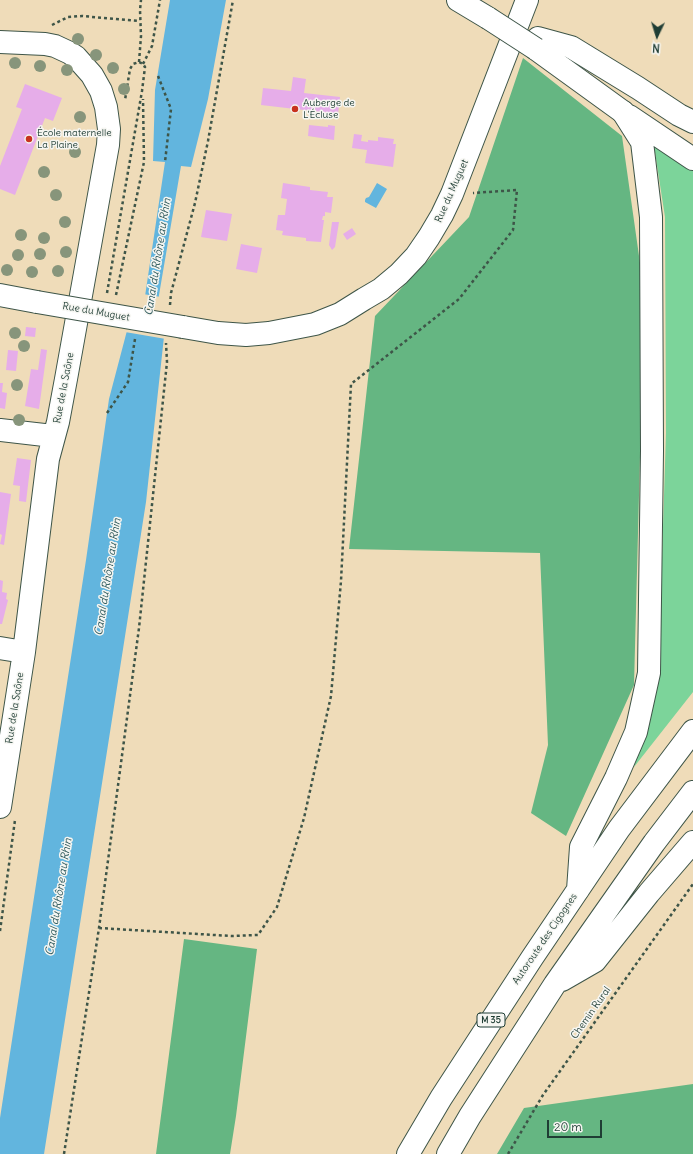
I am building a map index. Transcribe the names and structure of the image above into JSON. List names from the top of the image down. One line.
{"streets":{"main road":["Rue du Muguet","Rue de la Saône","Autoroute des Cigognes","M 35"],"path":["Chemin Rural"]},"water":["Canal du Rhône au Rhin"],"places":["Auberge de L'Écluse","École maternelle La Plaine"],"scale_bar":"20 m","north":"bottom"}
